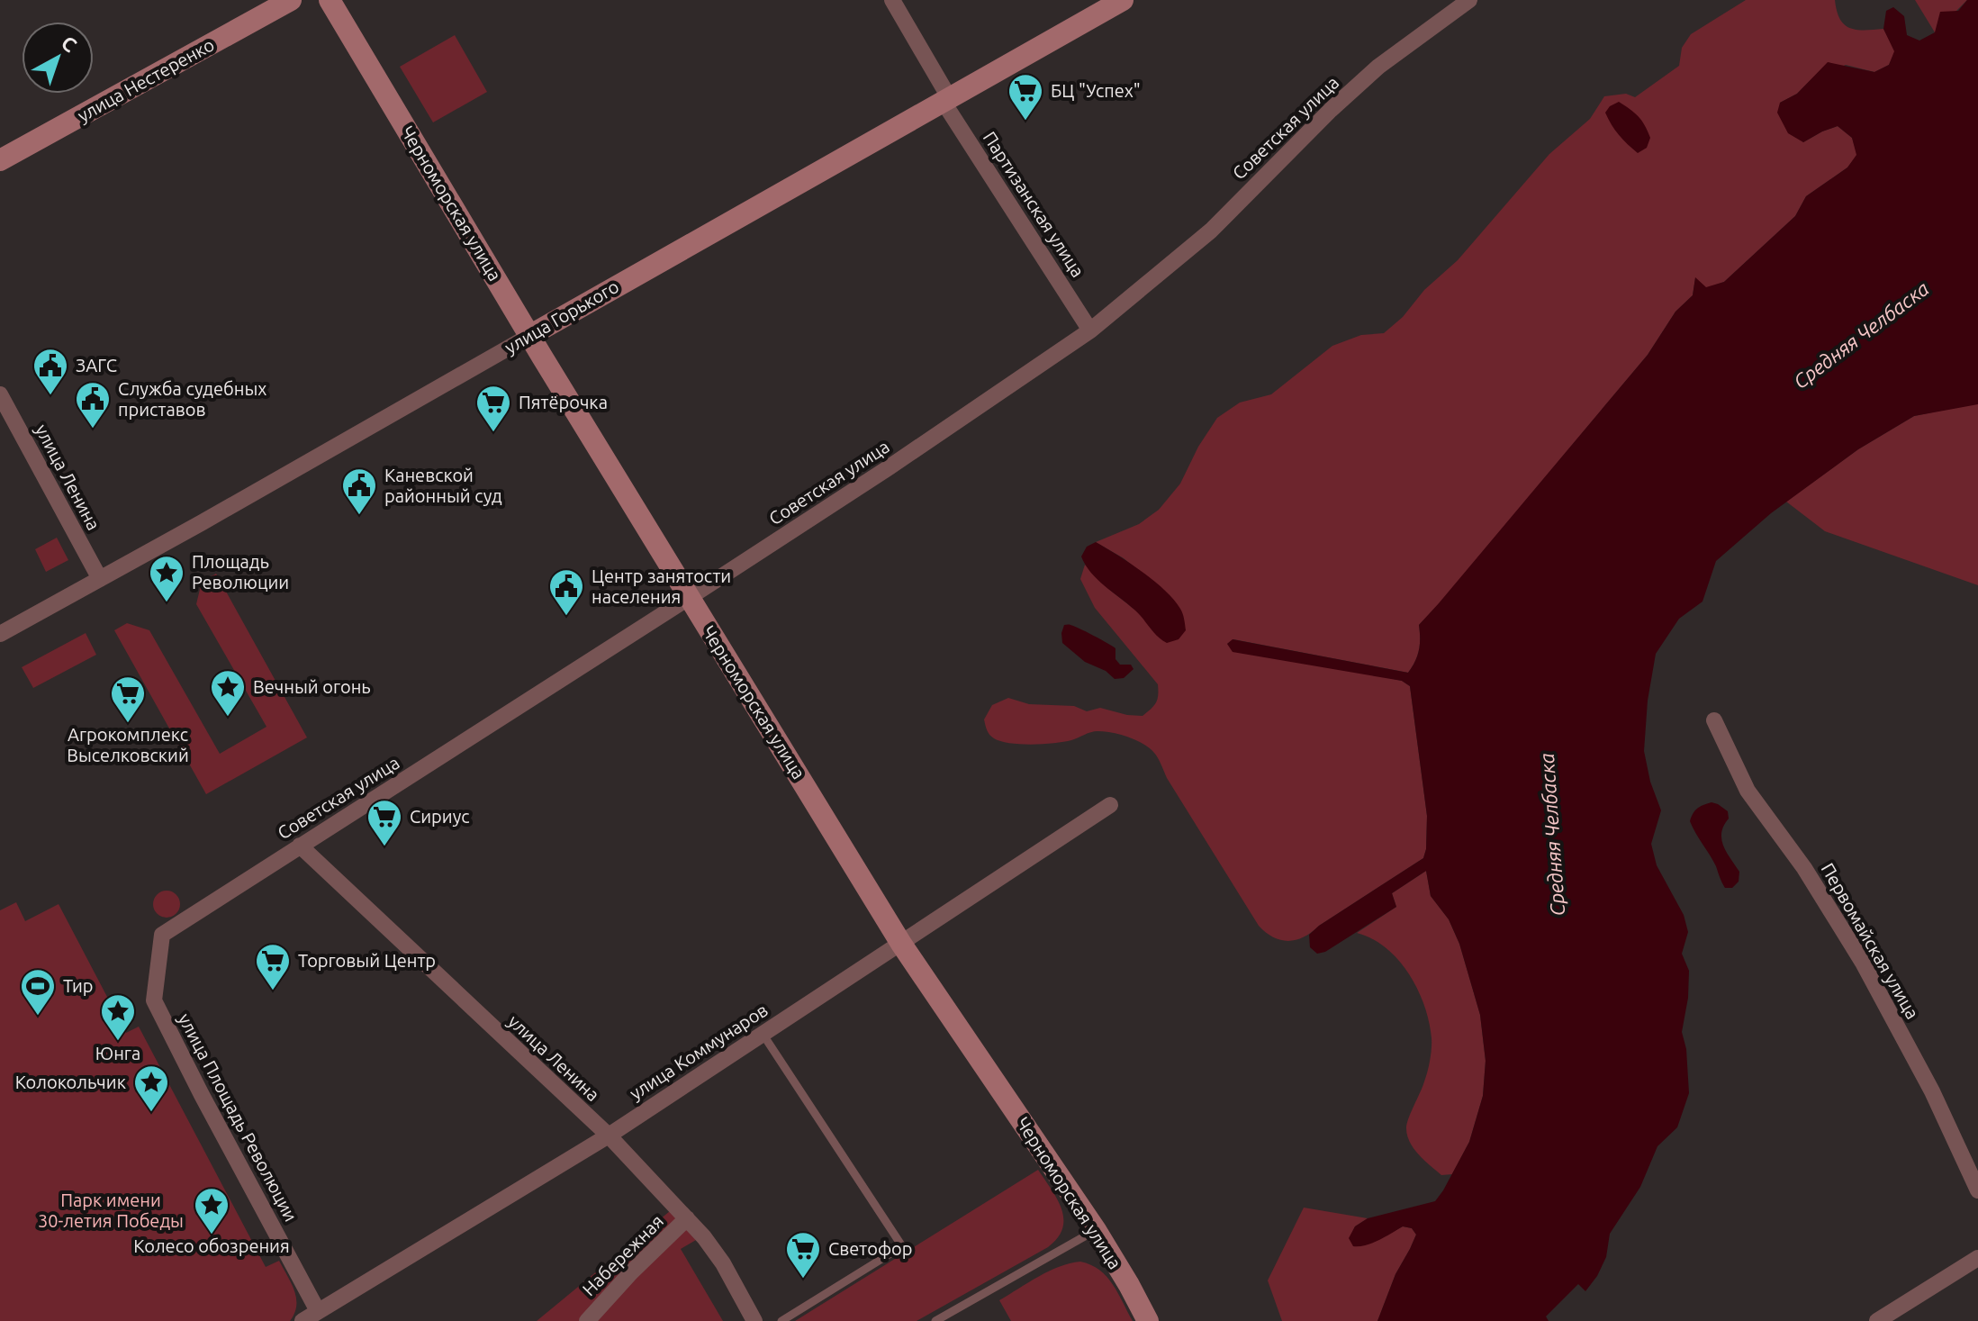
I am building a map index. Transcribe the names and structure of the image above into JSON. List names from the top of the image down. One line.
{"streets":{"main road":["улица Нестеренко","Черноморская улица","улица Горького"],"street":["Советская улица","Партизанская улица","улица Ленина","Первомайская улица","улица Коммунаров","улица Площадь Революции","Набережная"]},"crossings":[["Советская улица","Черноморская улица"],["Советская улица","Партизанская улица"],["Советская улица","улица Ленина"],["Советская улица","улица Площадь Революции"],["Черноморская улица","улица Горького"],["Черноморская улица","улица Коммунаров"],["Партизанская улица","улица Горького"],["улица Горького","улица Ленина"],["улица Ленина","улица Коммунаров"],["улица Ленина","Набережная"],["улица Коммунаров","улица Площадь Революции"]],"water":["Средняя Челбаска"],"parks":["Парк имени 30-летия Победы"],"places":{"supermarket":["БЦ \"Успех\"","Пятёрочка","Агрокомплекс Выселковский","Сириус","Торговый Центр","Светофор"],"public building":["ЗАГС","Служба судебных приставов","Каневской районный суд","Центр занятости населения"],"place":["Площадь Революции","Вечный огонь","Юнга","Колокольчик","Колесо обозрения"],"sports":["Тир"]},"north":"top right"}
